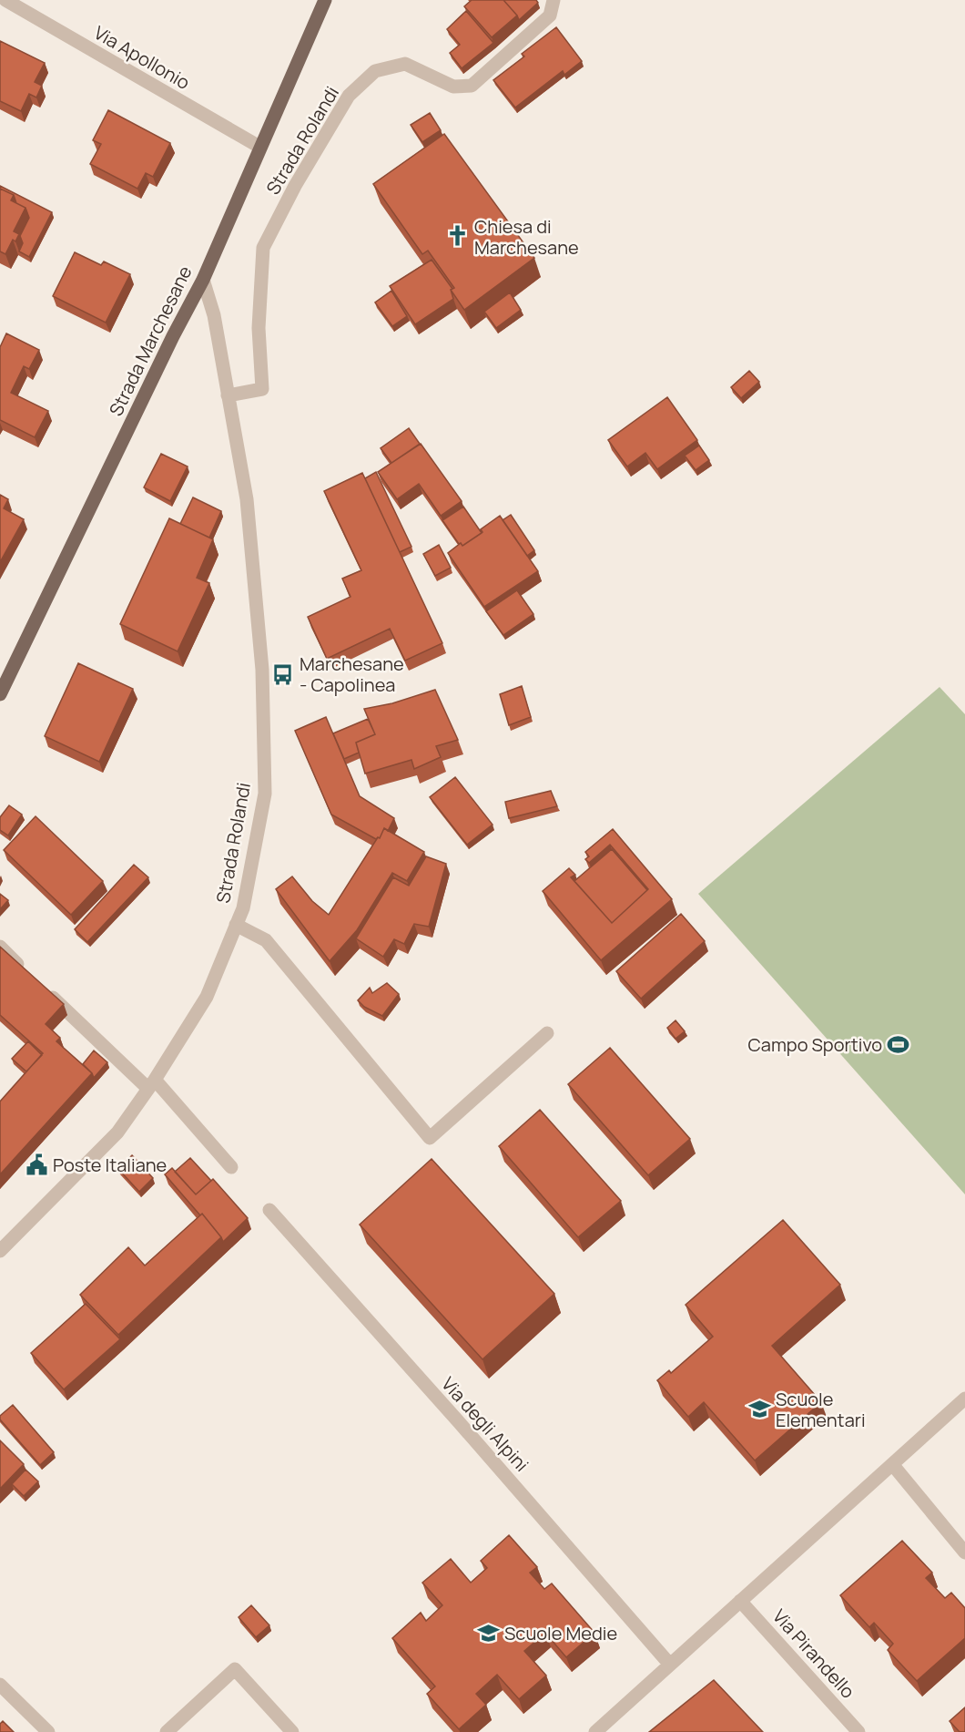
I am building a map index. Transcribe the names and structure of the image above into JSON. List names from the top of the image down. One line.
{"streets":{"main road":["Strada Marchesane"],"street":["Via Apollonio","Strada Rolandi","Via degli Alpini","Via Pirandello"]},"crossings":[["Via Apollonio","Strada Marchesane"],["Strada Rolandi","Strada Marchesane"]],"places":{"church":["Chiesa di Marchesane"],"bus stop":["Marchesane - Capolinea"],"sports":["Campo Sportivo"],"public building":["Poste Italiane"],"school or university":["Scuole Elementari","Scuole Medie"]}}
